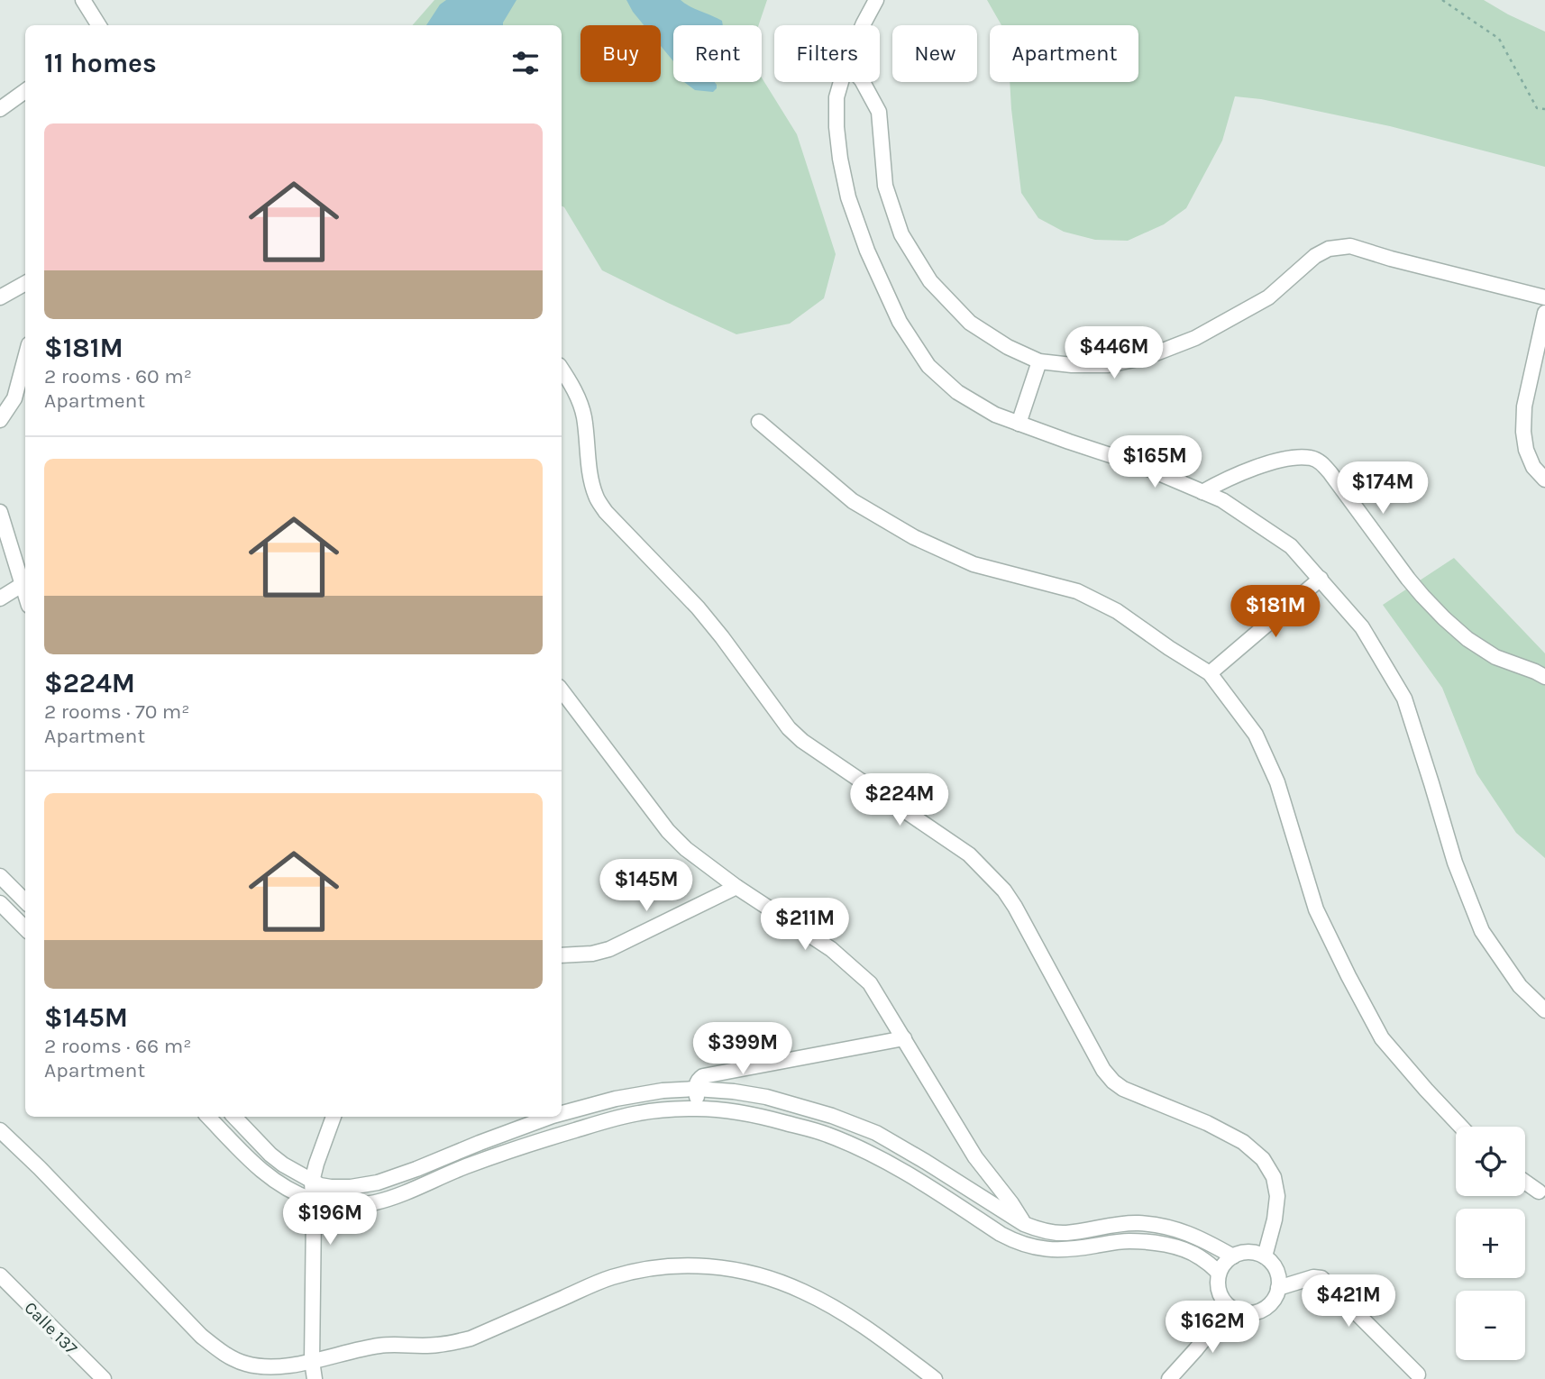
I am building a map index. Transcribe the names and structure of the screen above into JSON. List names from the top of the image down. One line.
{"streets":{"street":["Calle 137"]},"page":{"chip":["Buy","Rent","Filters","New","Apartment"],"heading":"11 homes","list":[{"name":"$181M","note":"2 rooms · 60 m² · Apartment"},{"name":"$224M","note":"2 rooms · 70 m² · Apartment"},{"name":"$145M","note":"2 rooms · 66 m² · Apartment"}],"price":["$446M","$165M","$174M","$181M","$224M","$145M","$211M","$399M","$196M","$421M","$162M"],"map_buttons":["+","−"]}}
